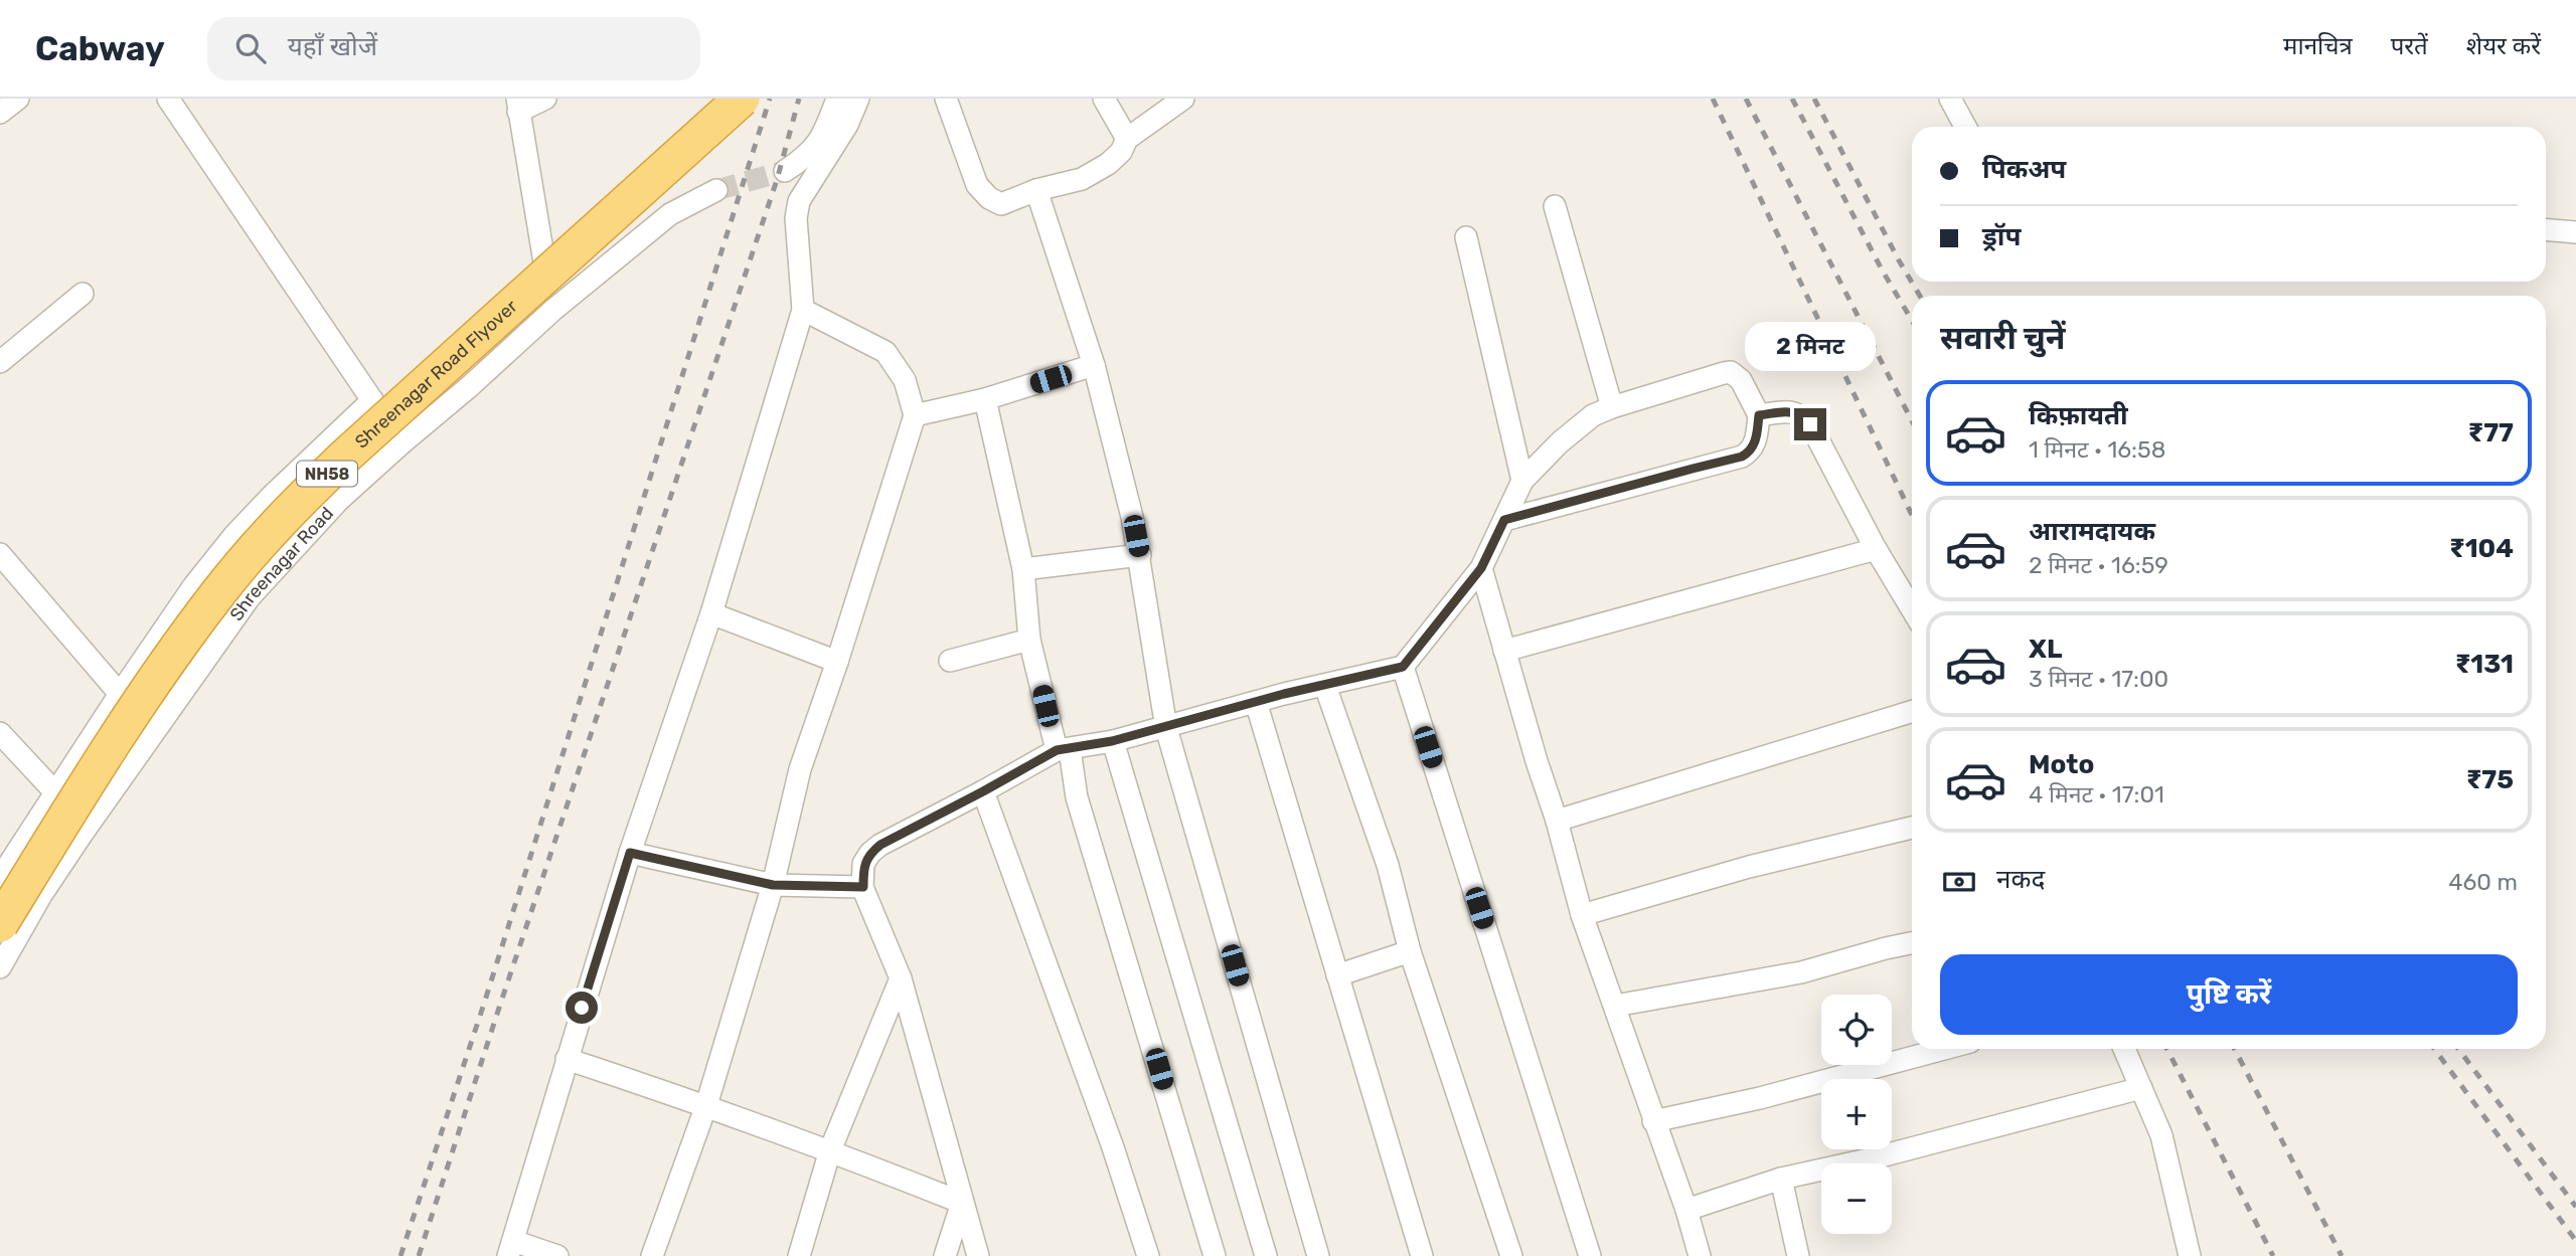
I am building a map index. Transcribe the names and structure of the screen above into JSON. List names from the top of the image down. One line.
{"streets":{"highway":["Shreenagar Road Flyover","NH58"],"street":["Shreenagar Road"]},"page":{"header":"Cabway","search":"यहाँ खोजें","nav":["मानचित्र","परतें","शेयर करें"],"banner":["पिकअप","ड्रॉप"],"heading":"सवारी चुनें","bubble":"2 मिनट","list":[{"name":"किफ़ायती","note":"1 मिनट · 16:58","value":"₹77"},{"name":"आरामदायक","note":"2 मिनट · 16:59","value":"₹104"},{"name":"XL","note":"3 मिनट · 17:00","value":"₹131"},{"name":"Moto","note":"4 मिनट · 17:01","value":"₹75"}],"pay":["नकद","460 m"],"buttons":"पुष्टि करें","map_buttons":["+","−"]}}
